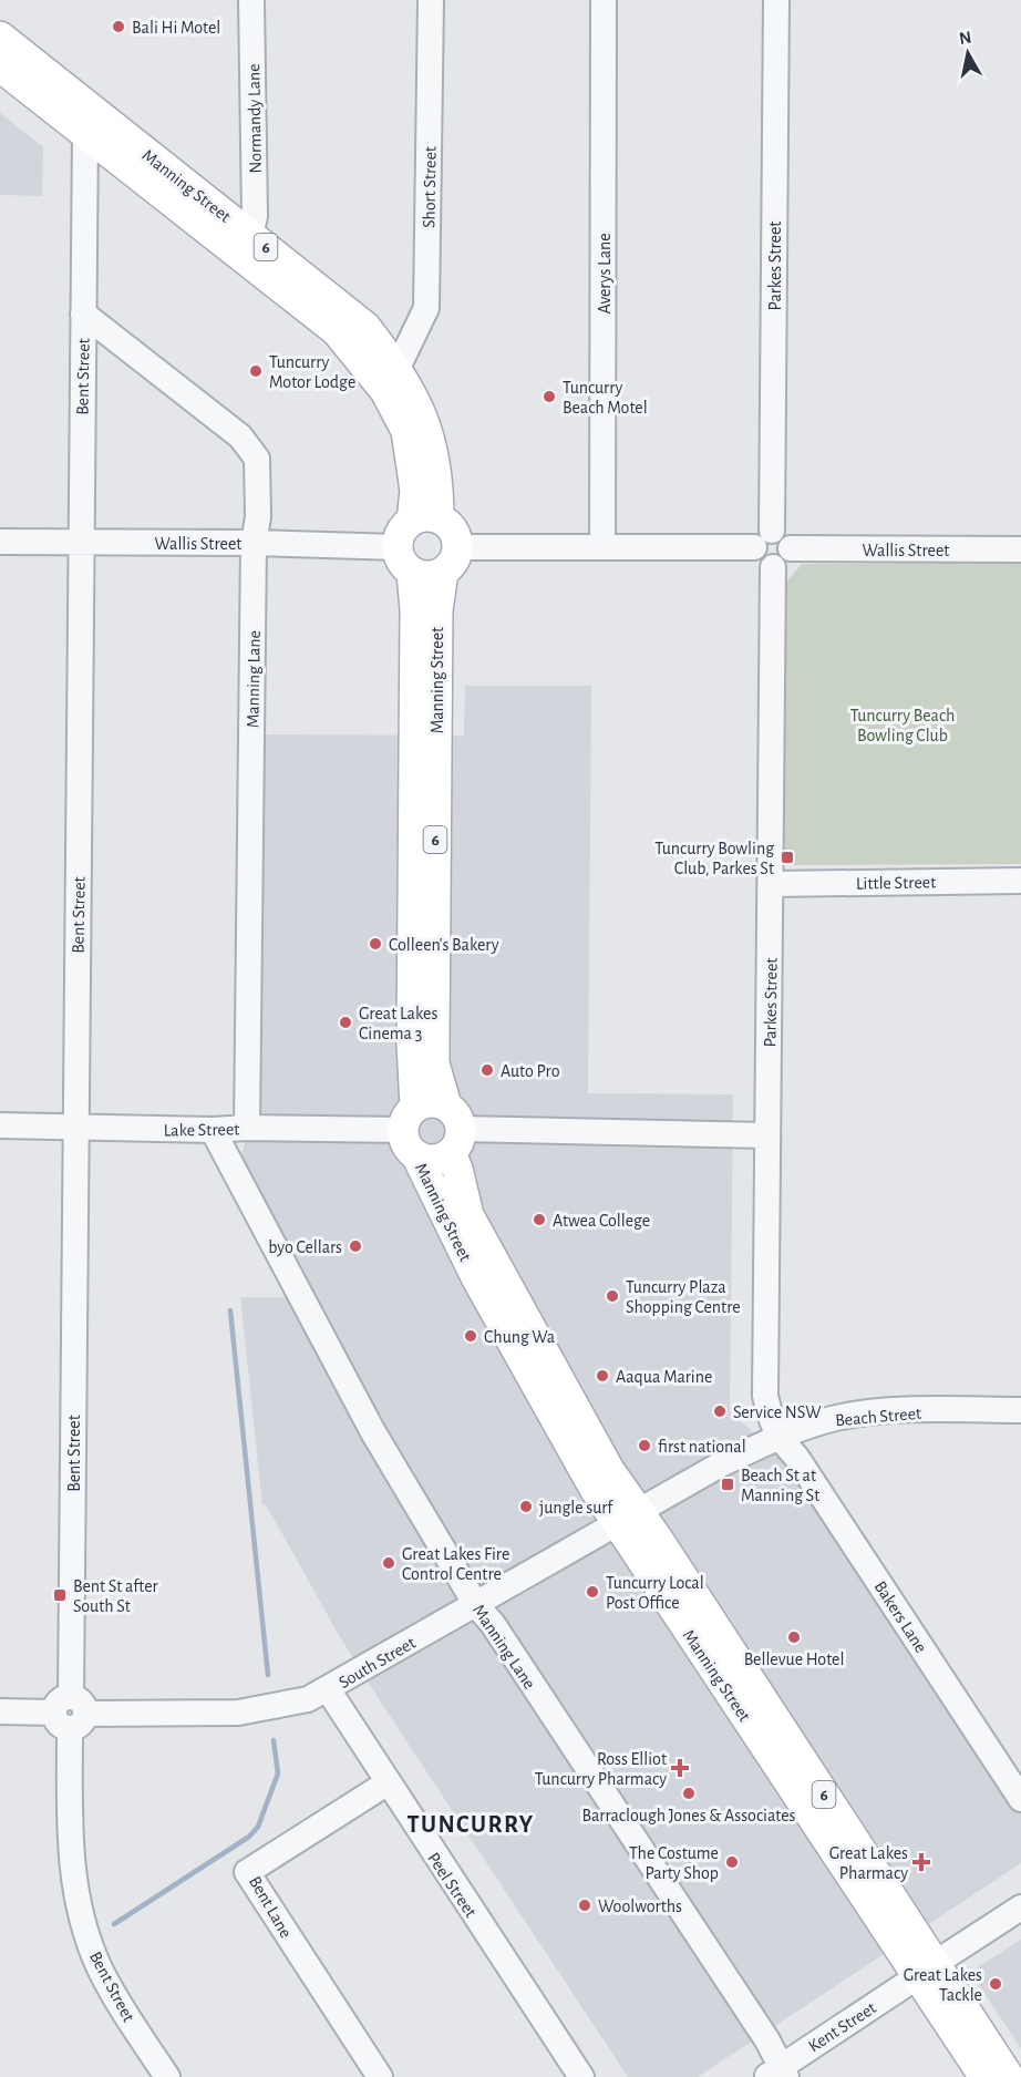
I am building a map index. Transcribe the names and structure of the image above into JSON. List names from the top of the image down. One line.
{"streets":{"main road":["Manning Street","6"],"street":["Normandy Lane","Short Street","Parkes Street","Averys Lane","Bent Street","Wallis Street","Manning Lane","Little Street","Lake Street","Beach Street","Bakers Lane","South Street","Peel Street","Bent Lane","Kent Street"]},"crossings":[["Normandy Lane","Manning Street"],["Manning Street","Short Street"],["Manning Street","6"],["Manning Street","Bent Street"],["Manning Street","Wallis Street"],["Manning Street","Lake Street"],["Manning Street","Beach Street"],["Manning Street","South Street"],["Manning Street","Kent Street"],["6","Wallis Street"],["Parkes Street","Wallis Street"],["Parkes Street","Little Street"],["Parkes Street","Beach Street"],["Parkes Street","Bakers Lane"],["Averys Lane","Wallis Street"],["Bent Street","Wallis Street"],["Bent Street","Manning Lane"],["Bent Street","Lake Street"],["Bent Street","South Street"],["Wallis Street","Manning Lane"],["Manning Lane","Lake Street"],["Manning Lane","South Street"],["Manning Lane","Kent Street"],["Beach Street","Bakers Lane"],["Beach Street","South Street"],["South Street","Peel Street"],["Peel Street","Bent Lane"]],"districts":["TUNCURRY"],"parks":["Tuncurry Beach Bowling Club"],"places":{"other":["Bali Hi Motel","Tuncurry Motor Lodge","Tuncurry Beach Motel","Colleen's Bakery","Great Lakes Cinema 3","Auto Pro","Atwea College","byo Cellars","Tuncurry Plaza Shopping Centre","Chung Wa","Aaqua Marine","Service NSW","first national","jungle surf","Great Lakes Fire Control Centre","Tuncurry Local Post Office","Bellevue Hotel","Barraclough Jones & Associates","The Costume Party Shop","Woolworths","Great Lakes Tackle"],"transit":["Tuncurry Bowling Club, Parkes St","Beach St at Manning St","Bent St after South St"],"health":["Ross Elliot Tuncurry Pharmacy","Great Lakes Pharmacy"]},"north":"top"}
